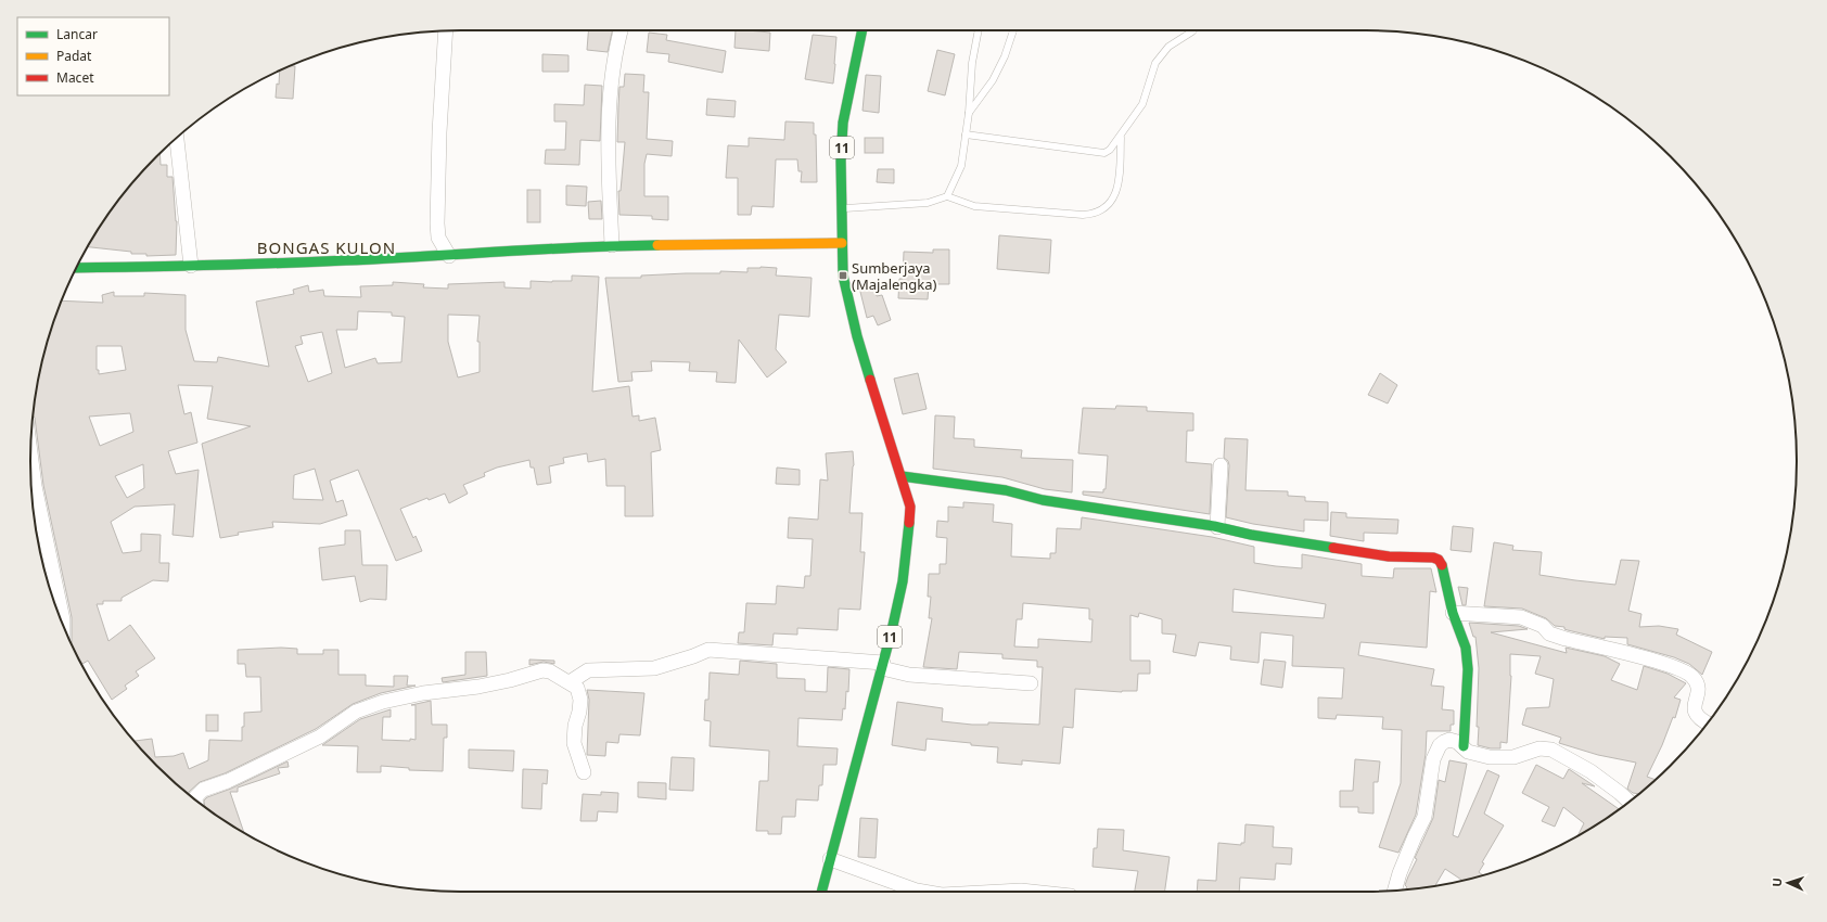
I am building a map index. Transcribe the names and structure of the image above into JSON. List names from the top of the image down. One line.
{"streets":{"main road":["11"]},"districts":["BONGAS KULON"],"places":{"transit":["Sumberjaya (Majalengka)"]},"legend":["Lancar","Padat","Macet"],"north":"left"}
